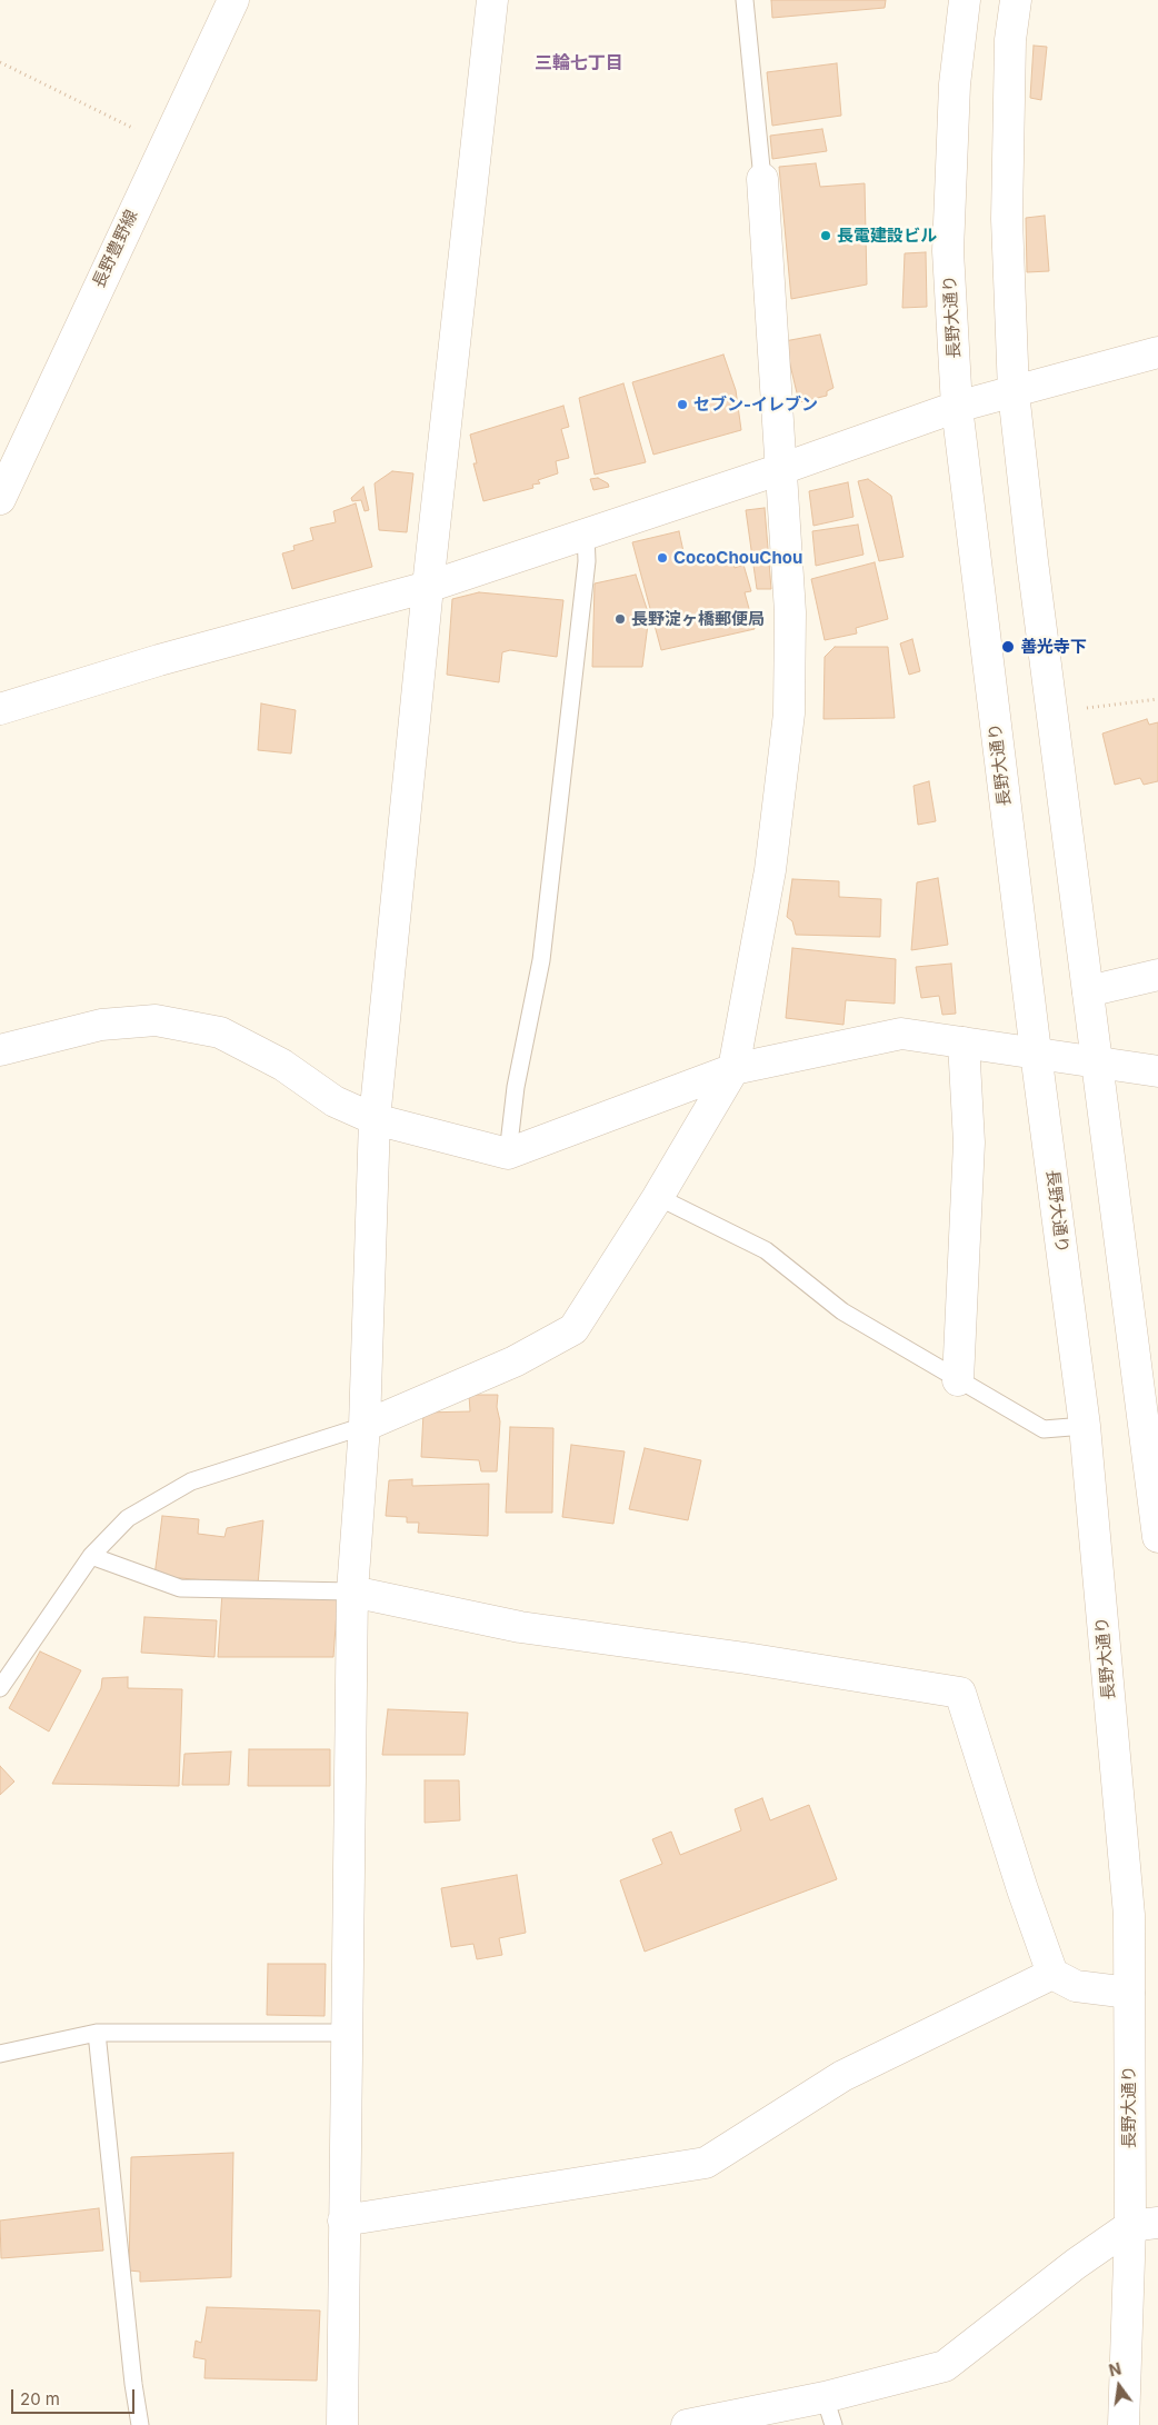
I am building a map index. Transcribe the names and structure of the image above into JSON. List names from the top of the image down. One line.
{"streets":{"street":["長野豊野線","長野大通り"]},"districts":["三輪七丁目"],"places":["長電建設ビル","セブン-イレブン","CocoChouChou","長野淀ヶ橋郵便局","善光寺下"],"scale_bar":"20 m","north":"top"}
